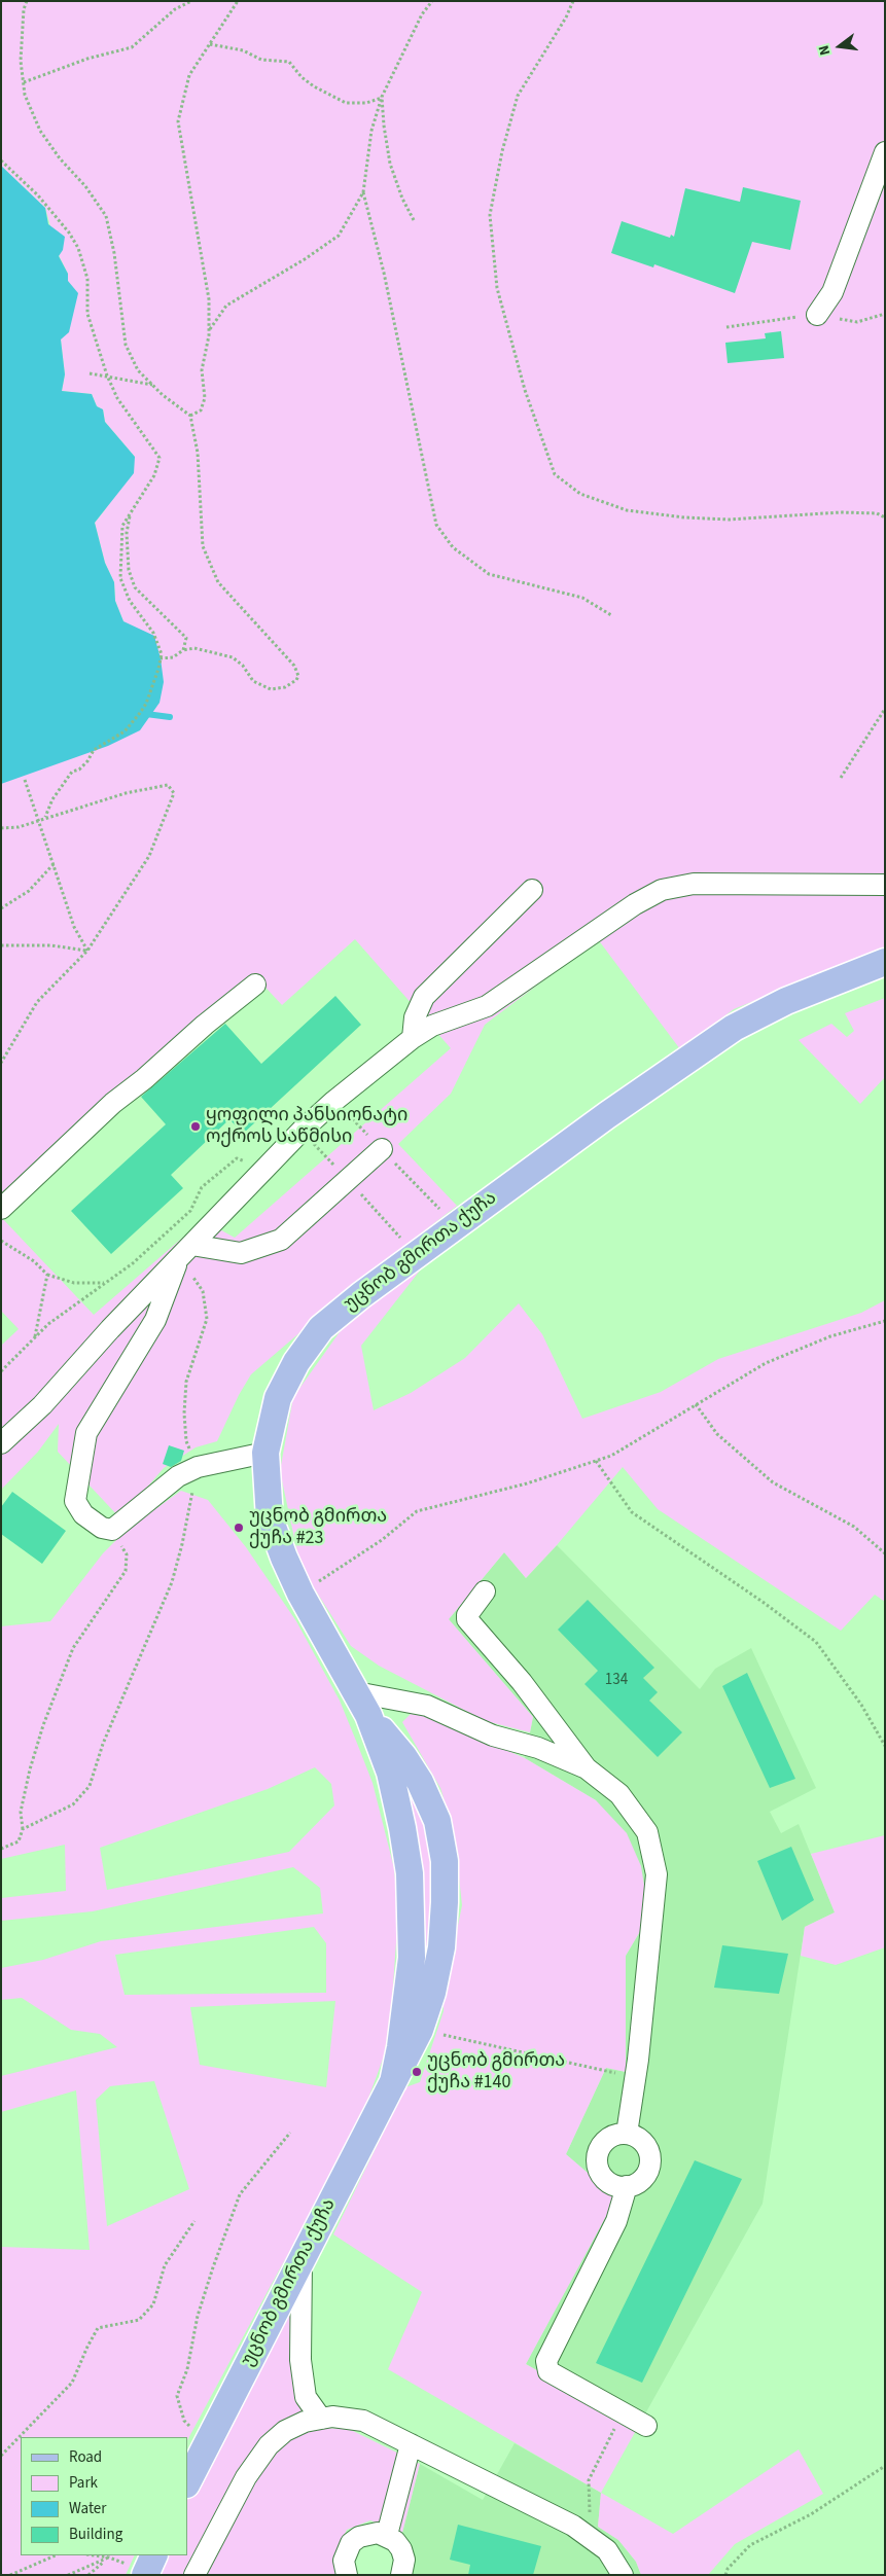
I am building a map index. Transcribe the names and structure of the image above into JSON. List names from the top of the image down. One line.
{"streets":{"main road":["უცნობ გმირთა ქუჩა"]},"places":["ყოფილი პანსიონატი ოქროს საწმისი","უცნობ გმირთა ქუჩა #23","უცნობ გმირთა ქუჩა #140"],"house_numbers":["134"],"legend":["Road","Park","Water","Building"],"north":"left"}
